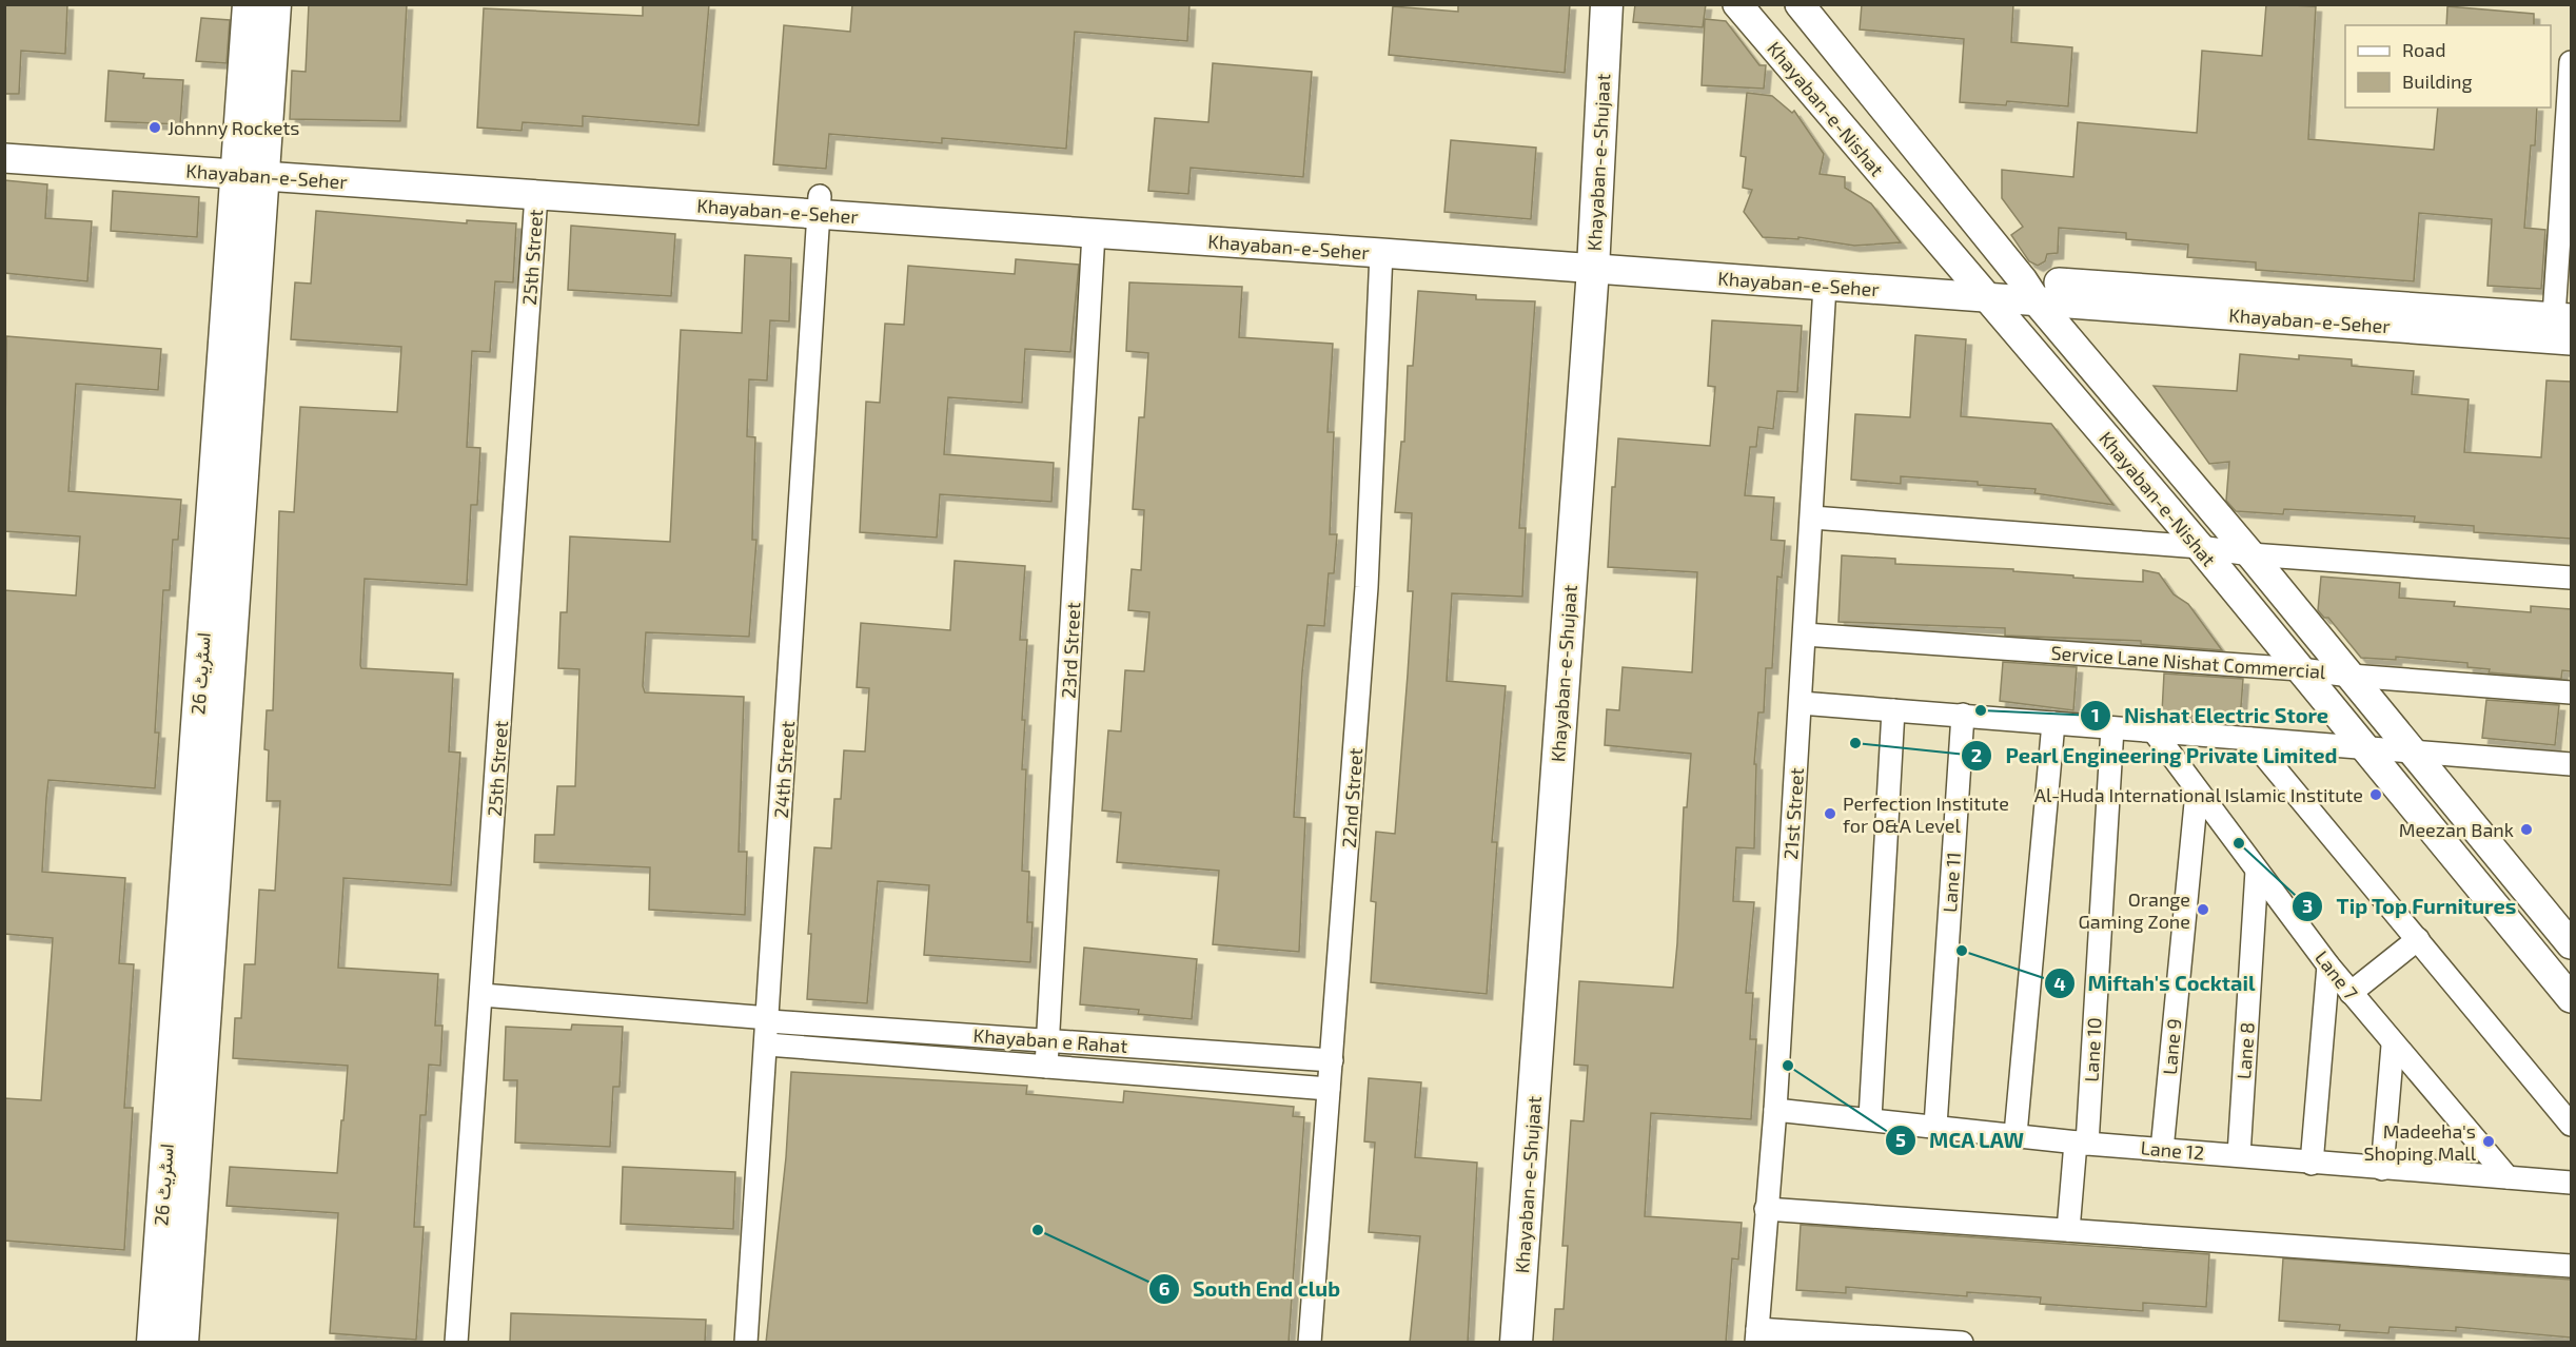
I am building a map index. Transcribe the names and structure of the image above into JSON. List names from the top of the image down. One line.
{"streets":{"main road":["Khayaban-e-Shujaat","اسٹریٹ 26"],"street":["Khayaban-e-Nishat","Khayaban-e-Seher","25th Street","23rd Street","Service Lane Nishat Commercial","24th Street","22nd Street","21st Street","Lane 11","Lane 7","Khayaban e Rahat","Lane 9","Lane 10","Lane 8","Lane 12"]},"crossings":[["Khayaban-e-Nishat","Khayaban-e-Seher"],["Khayaban-e-Nishat","Service Lane Nishat Commercial"],["Khayaban-e-Shujaat","Khayaban-e-Seher"],["Khayaban-e-Seher","25th Street"],["Khayaban-e-Seher","23rd Street"],["Khayaban-e-Seher","اسٹریٹ 26"],["Khayaban-e-Seher","24th Street"],["Khayaban-e-Seher","22nd Street"],["Khayaban-e-Seher","21st Street"],["25th Street","Khayaban e Rahat"],["23rd Street","Khayaban e Rahat"],["Service Lane Nishat Commercial","21st Street"],["24th Street","Khayaban e Rahat"],["22nd Street","Khayaban e Rahat"],["21st Street","Lane 12"],["Lane 11","Lane 12"],["Lane 7","Lane 9"],["Lane 7","Lane 8"],["Lane 7","Lane 12"],["Lane 9","Lane 12"],["Lane 10","Lane 12"],["Lane 8","Lane 12"]],"places":["Johnny Rockets","Nishat Electric Store","Pearl Engineering Private Limited","Al-Huda International Islamic Institute","Perfection Institute for O&A Level","Meezan Bank","Tip Top Furnitures","Orange Gaming Zone","Miftah's Cocktail","MCA LAW","Madeeha's Shoping Mall","South End club"],"legend":["Road","Building"]}
